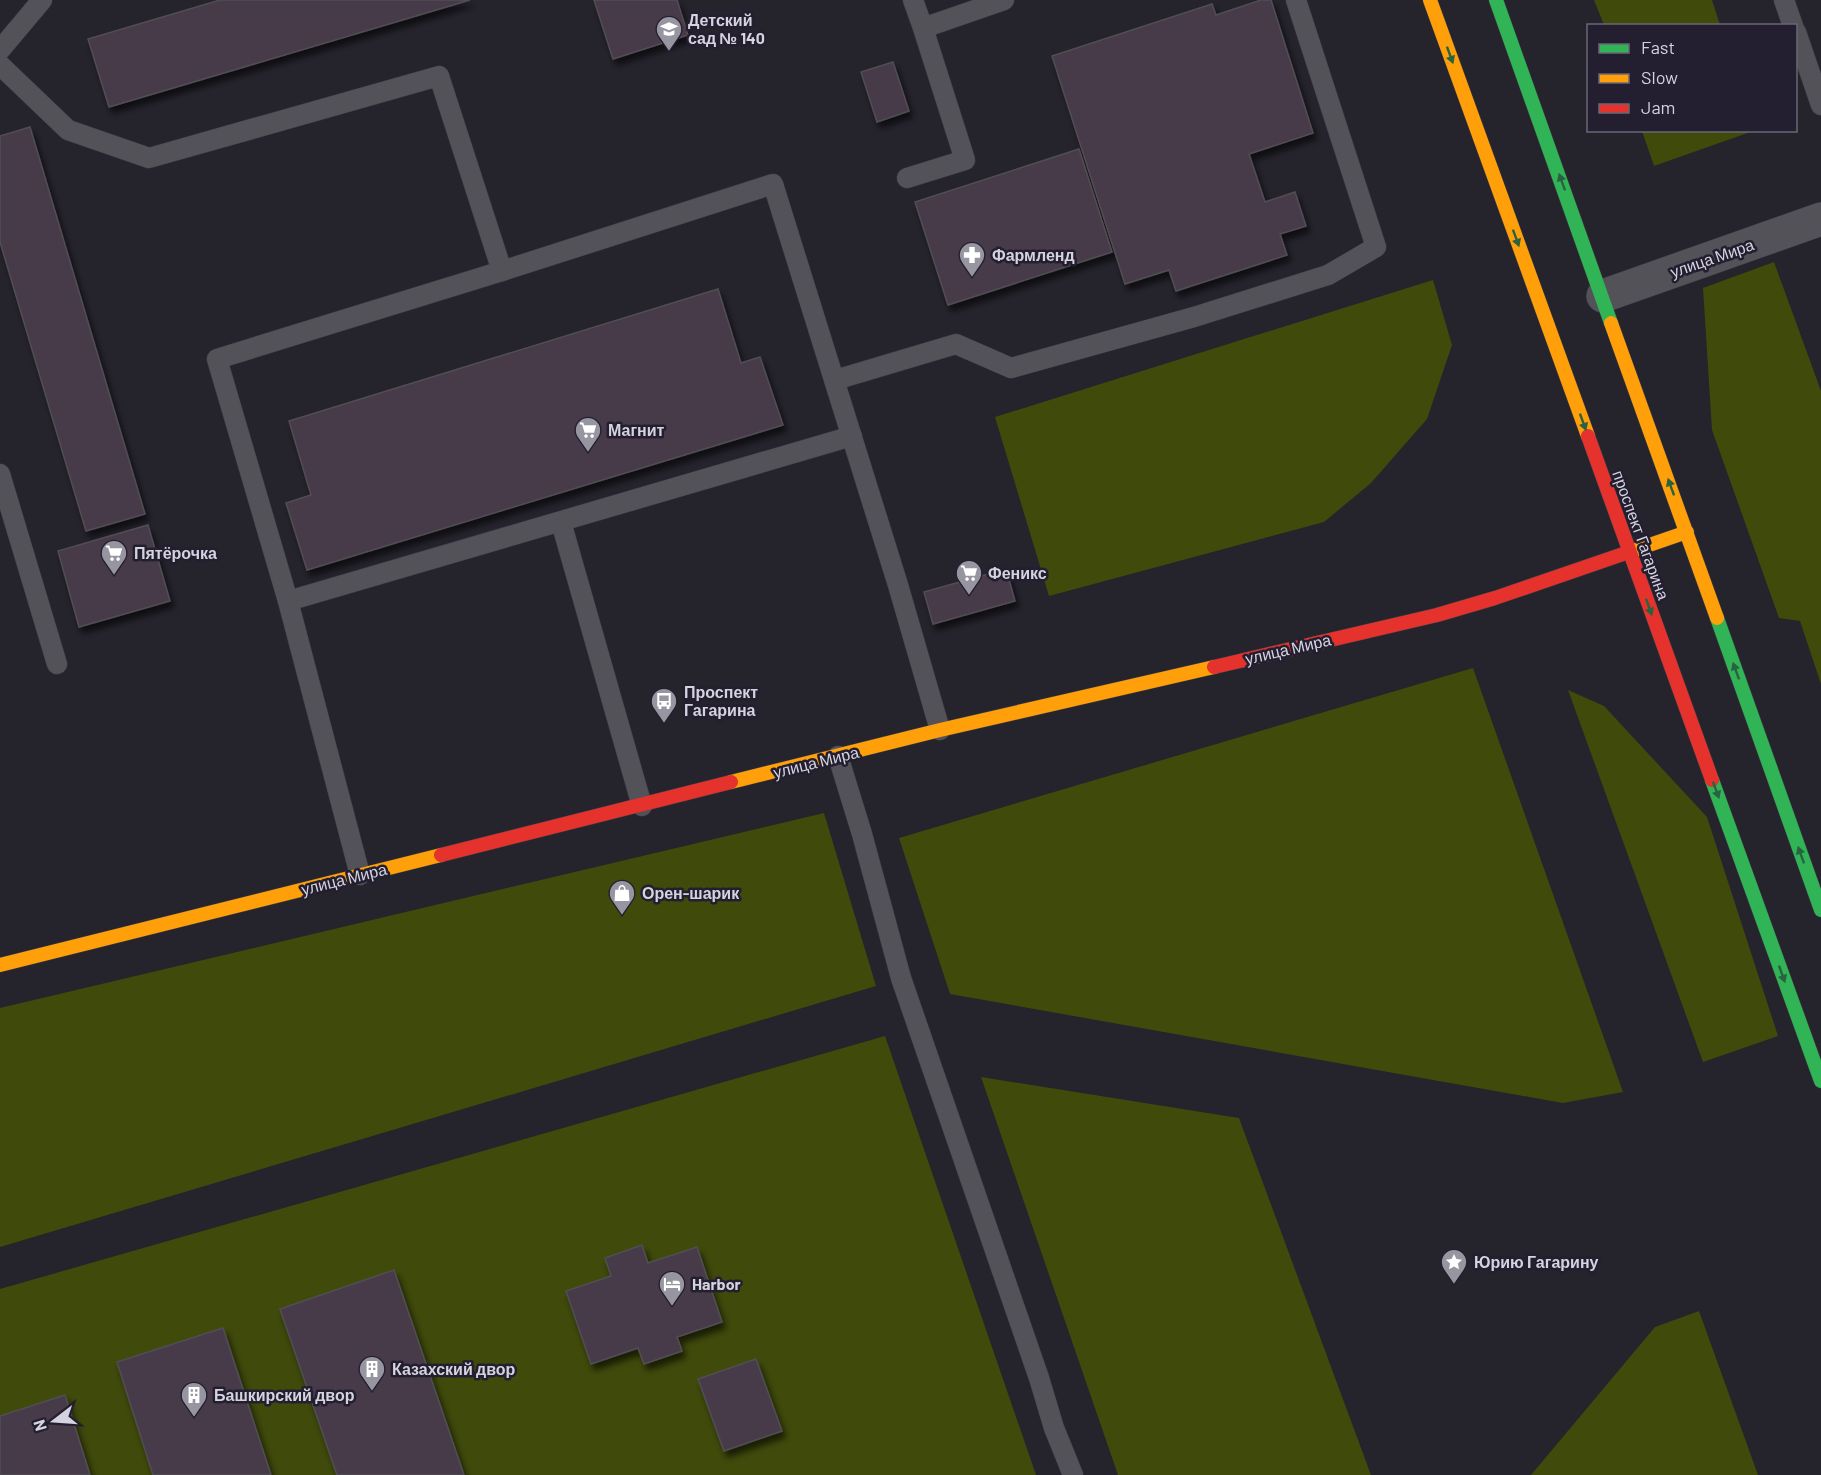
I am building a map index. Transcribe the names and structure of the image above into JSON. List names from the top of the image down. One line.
{"streets":{"main road":["улица Мира","проспект Гагарина"]},"crossings":[["улица Мира","проспект Гагарина"]],"places":{"school or university":["Детский сад № 140"],"pharmacy":["Фармленд"],"supermarket":["Магнит","Пятёрочка","Феникс"],"bus stop":["Проспект Гагарина"],"shop":["Орен-шарик"],"place":["Юрию Гагарину"],"hotel":["Harbor"],"building":["Казахский двор","Башкирский двор"]},"legend":["Fast","Slow","Jam"],"north":"left"}
